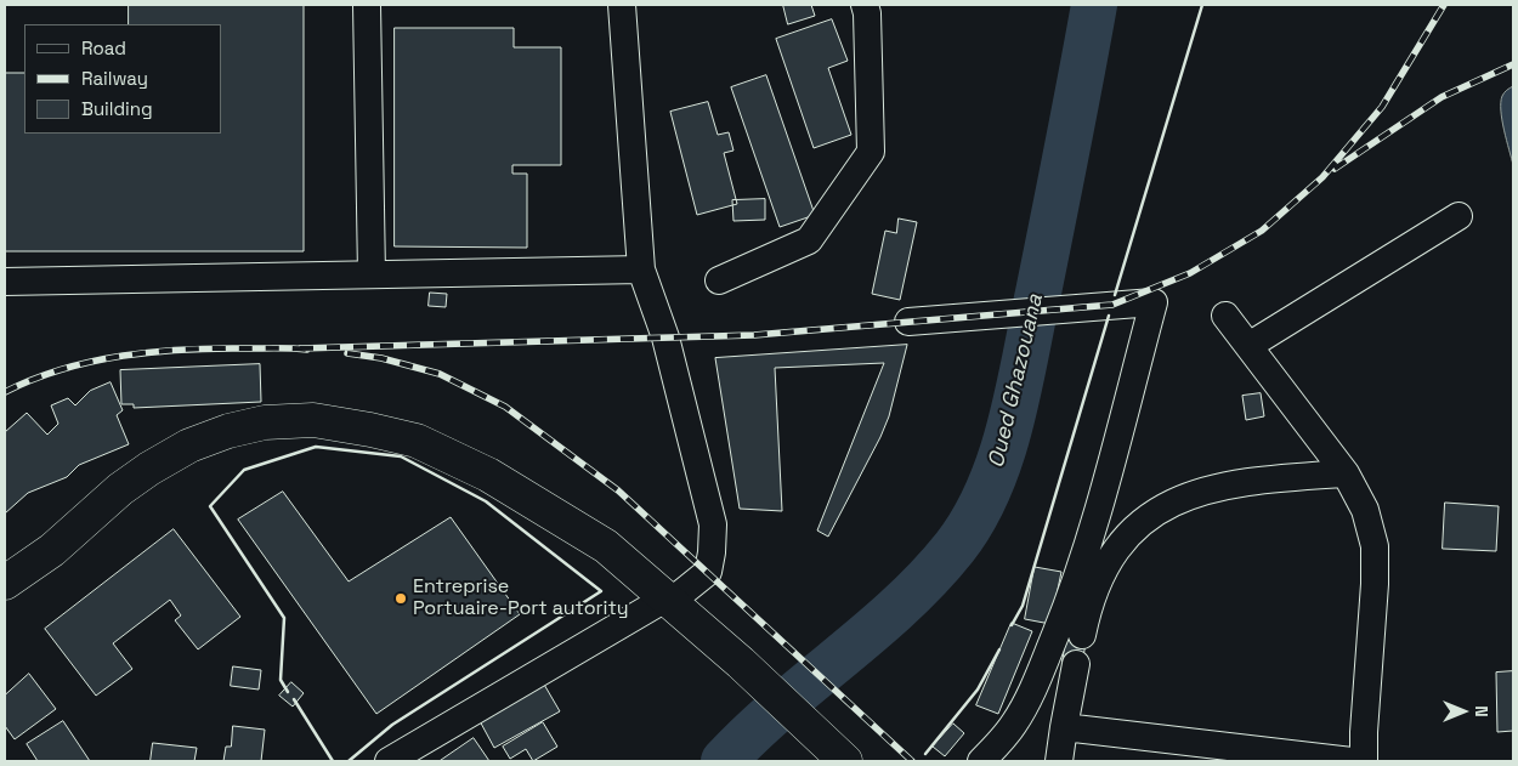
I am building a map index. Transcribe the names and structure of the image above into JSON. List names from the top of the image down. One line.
{"water":["Oued Ghazouana"],"places":["Entreprise Portuaire-Port autority"],"legend":["Road","Railway","Building"],"north":"right"}
